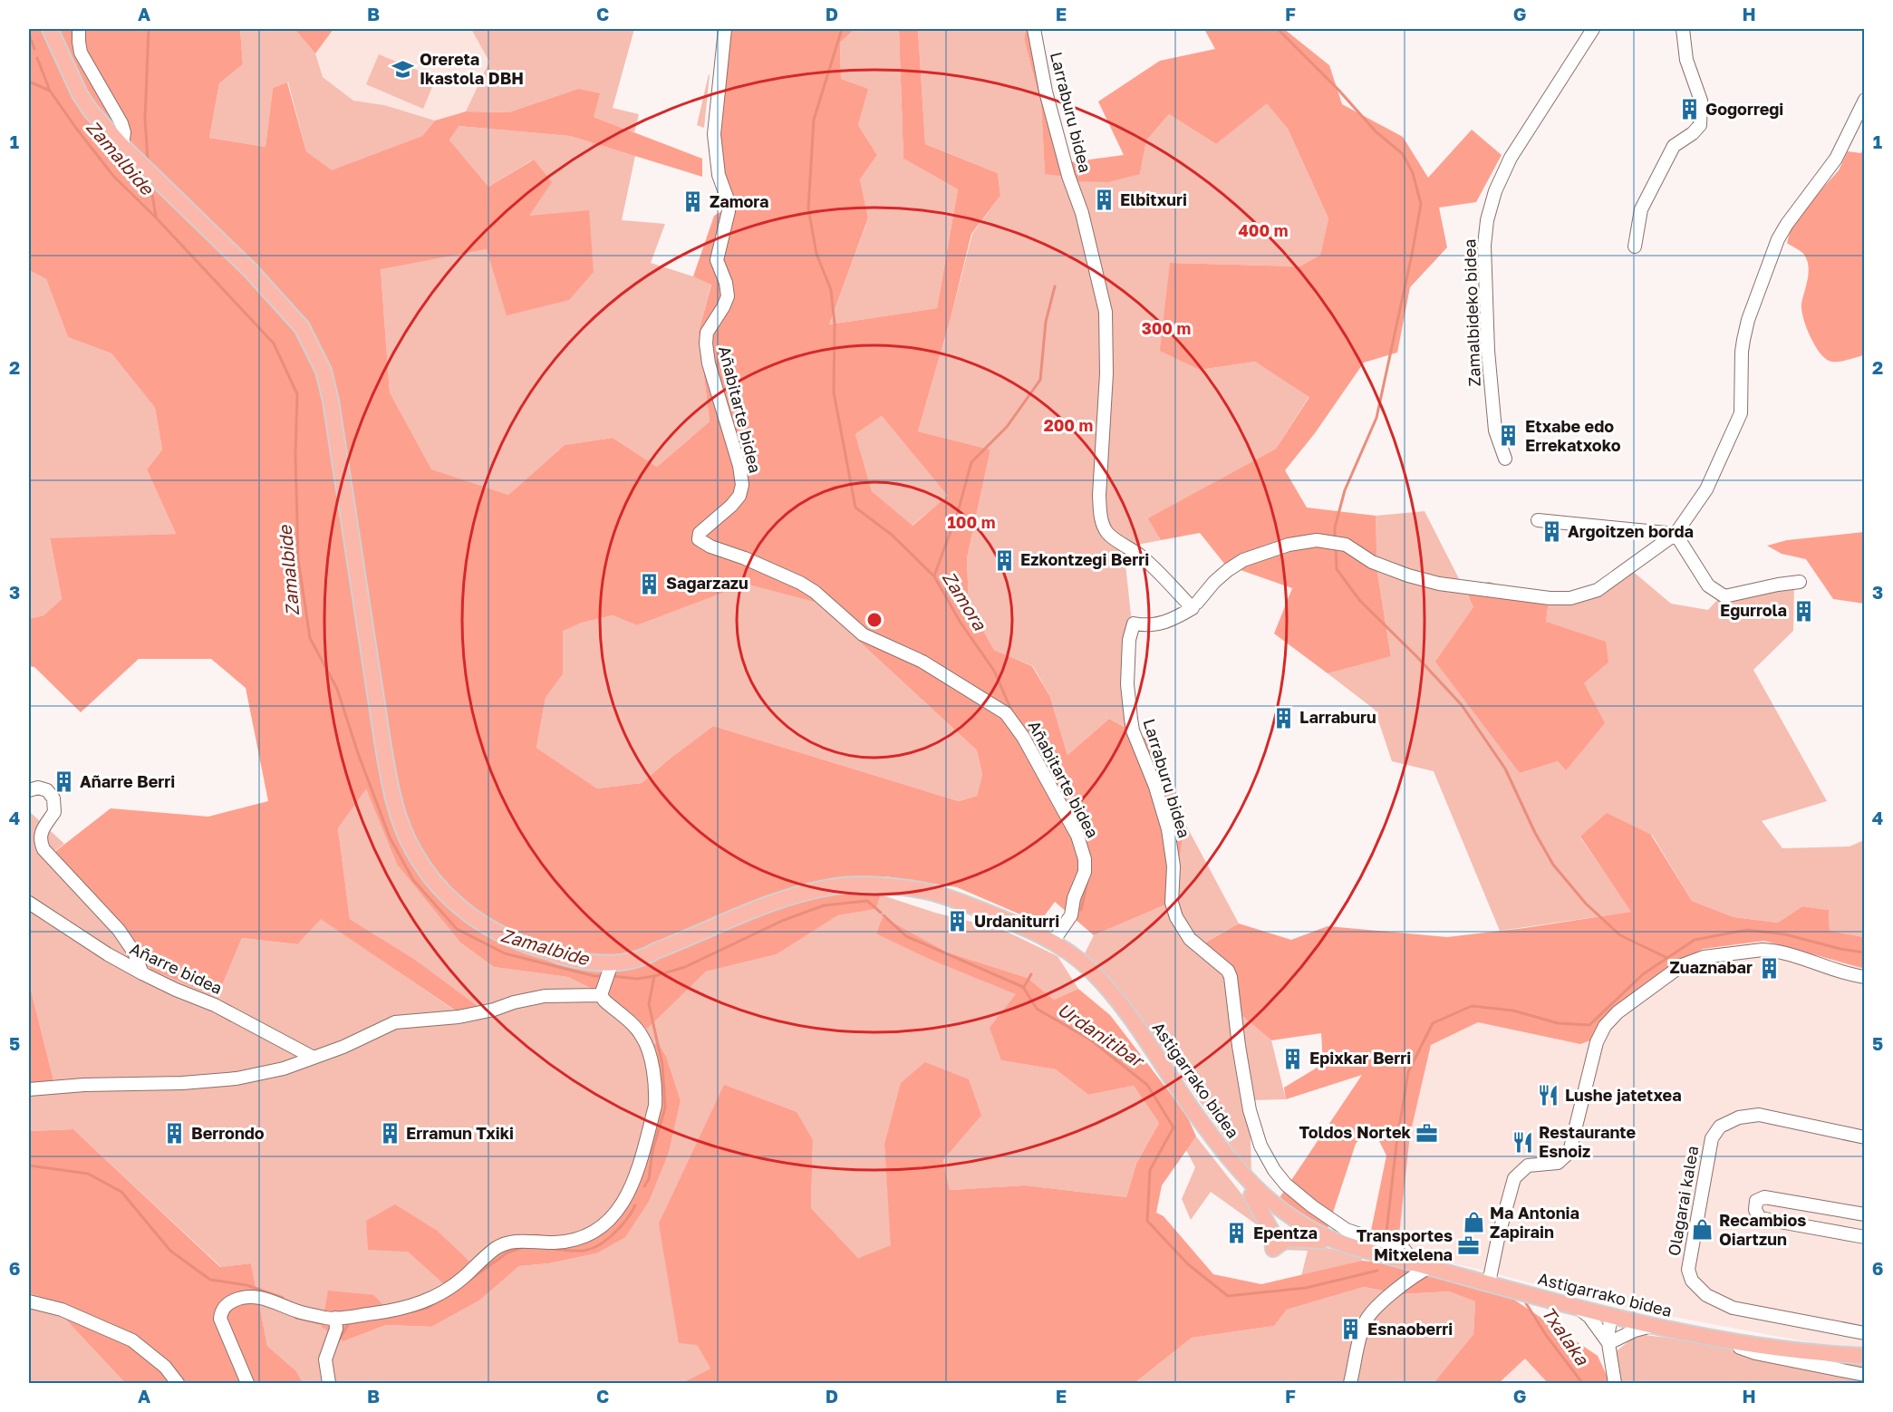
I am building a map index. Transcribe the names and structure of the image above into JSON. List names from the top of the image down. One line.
{"streets":{"main road":["Astigarrako bidea"],"street":["Larraburu bidea","Zamalbideko bidea","Añabitarte bidea","Añarre bidea","Olagarai kalea"]},"crossings":[["Larraburu bidea","Astigarrako bidea"],["Añabitarte bidea","Astigarrako bidea"]],"water":["Zamalbide","Zamora","Urdanitibar","Txalaka"],"places":{"school or university":["Orereta Ikastola DBH"],"building":["Gogorregi","Elbitxuri","Zamora","Etxabe edo Errekatxoko","Argoitzen borda","Ezkontzegi Berri","Sagarzazu","Egurrola","Larraburu","Añarre Berri","Urdaniturri","Zuaznabar","Epixkar Berri","Berrondo","Erramun Txiki","Epentza","Esnaoberri"],"restaurant":["Lushe jatetxea","Restaurante Esnoiz"],"office":["Toldos Nortek","Transportes Mitxelena"],"shop":["Mª Antonia Zapirain","Recambios Oiartzun"]},"grid":{"columns":["A","B","C","D","E","F","G","H"],"rows":["1","2","3","4","5","6"]},"rings":["400 m","300 m","200 m","100 m"]}
